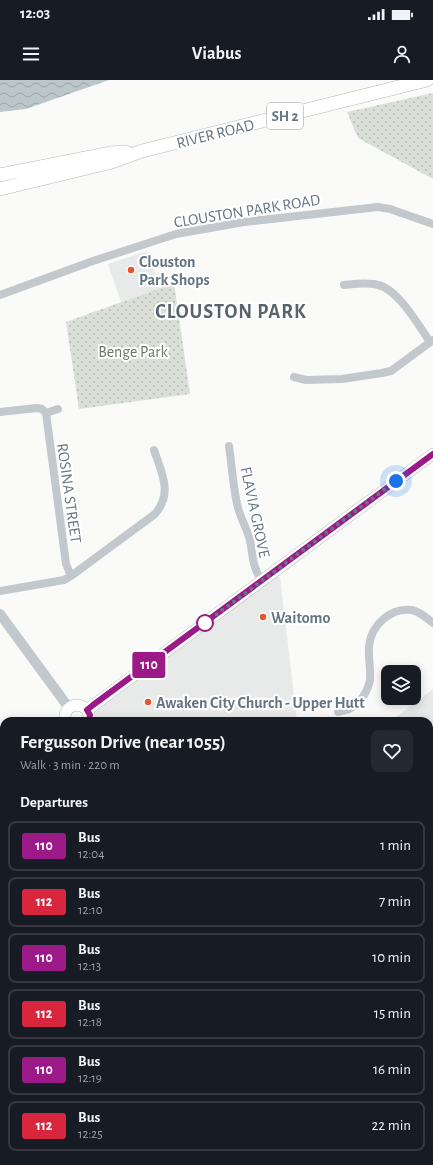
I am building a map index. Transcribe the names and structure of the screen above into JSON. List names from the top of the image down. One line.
{"streets":{"highway":["SH 2","RIVER ROAD"],"street":["CLOUSTON PARK ROAD","ROSINA STREET","FLAVIA GROVE"]},"districts":["CLOUSTON PARK"],"parks":["Benge Park"],"places":["Clouston Park Shops","Waitomo","Awaken City Church - Upper Hutt"],"lines":["bus line 110"],"page":{"status":"12:03","header":"Viabus","on_map":"110","heading":[["Fergusson Drive (near 1055)","Walk · 3 min · 220 m"],"Departures"],"list":[{"mark":"110","name":"Bus","note":"12:04","value":"1 min"},{"mark":"112","name":"Bus","note":"12:10","value":"7 min"},{"mark":"110","name":"Bus","note":"12:13","value":"10 min"},{"mark":"112","name":"Bus","note":"12:18","value":"15 min"},{"mark":"110","name":"Bus","note":"12:19","value":"16 min"},{"mark":"112","name":"Bus","note":"12:25","value":"22 min"}]}}
